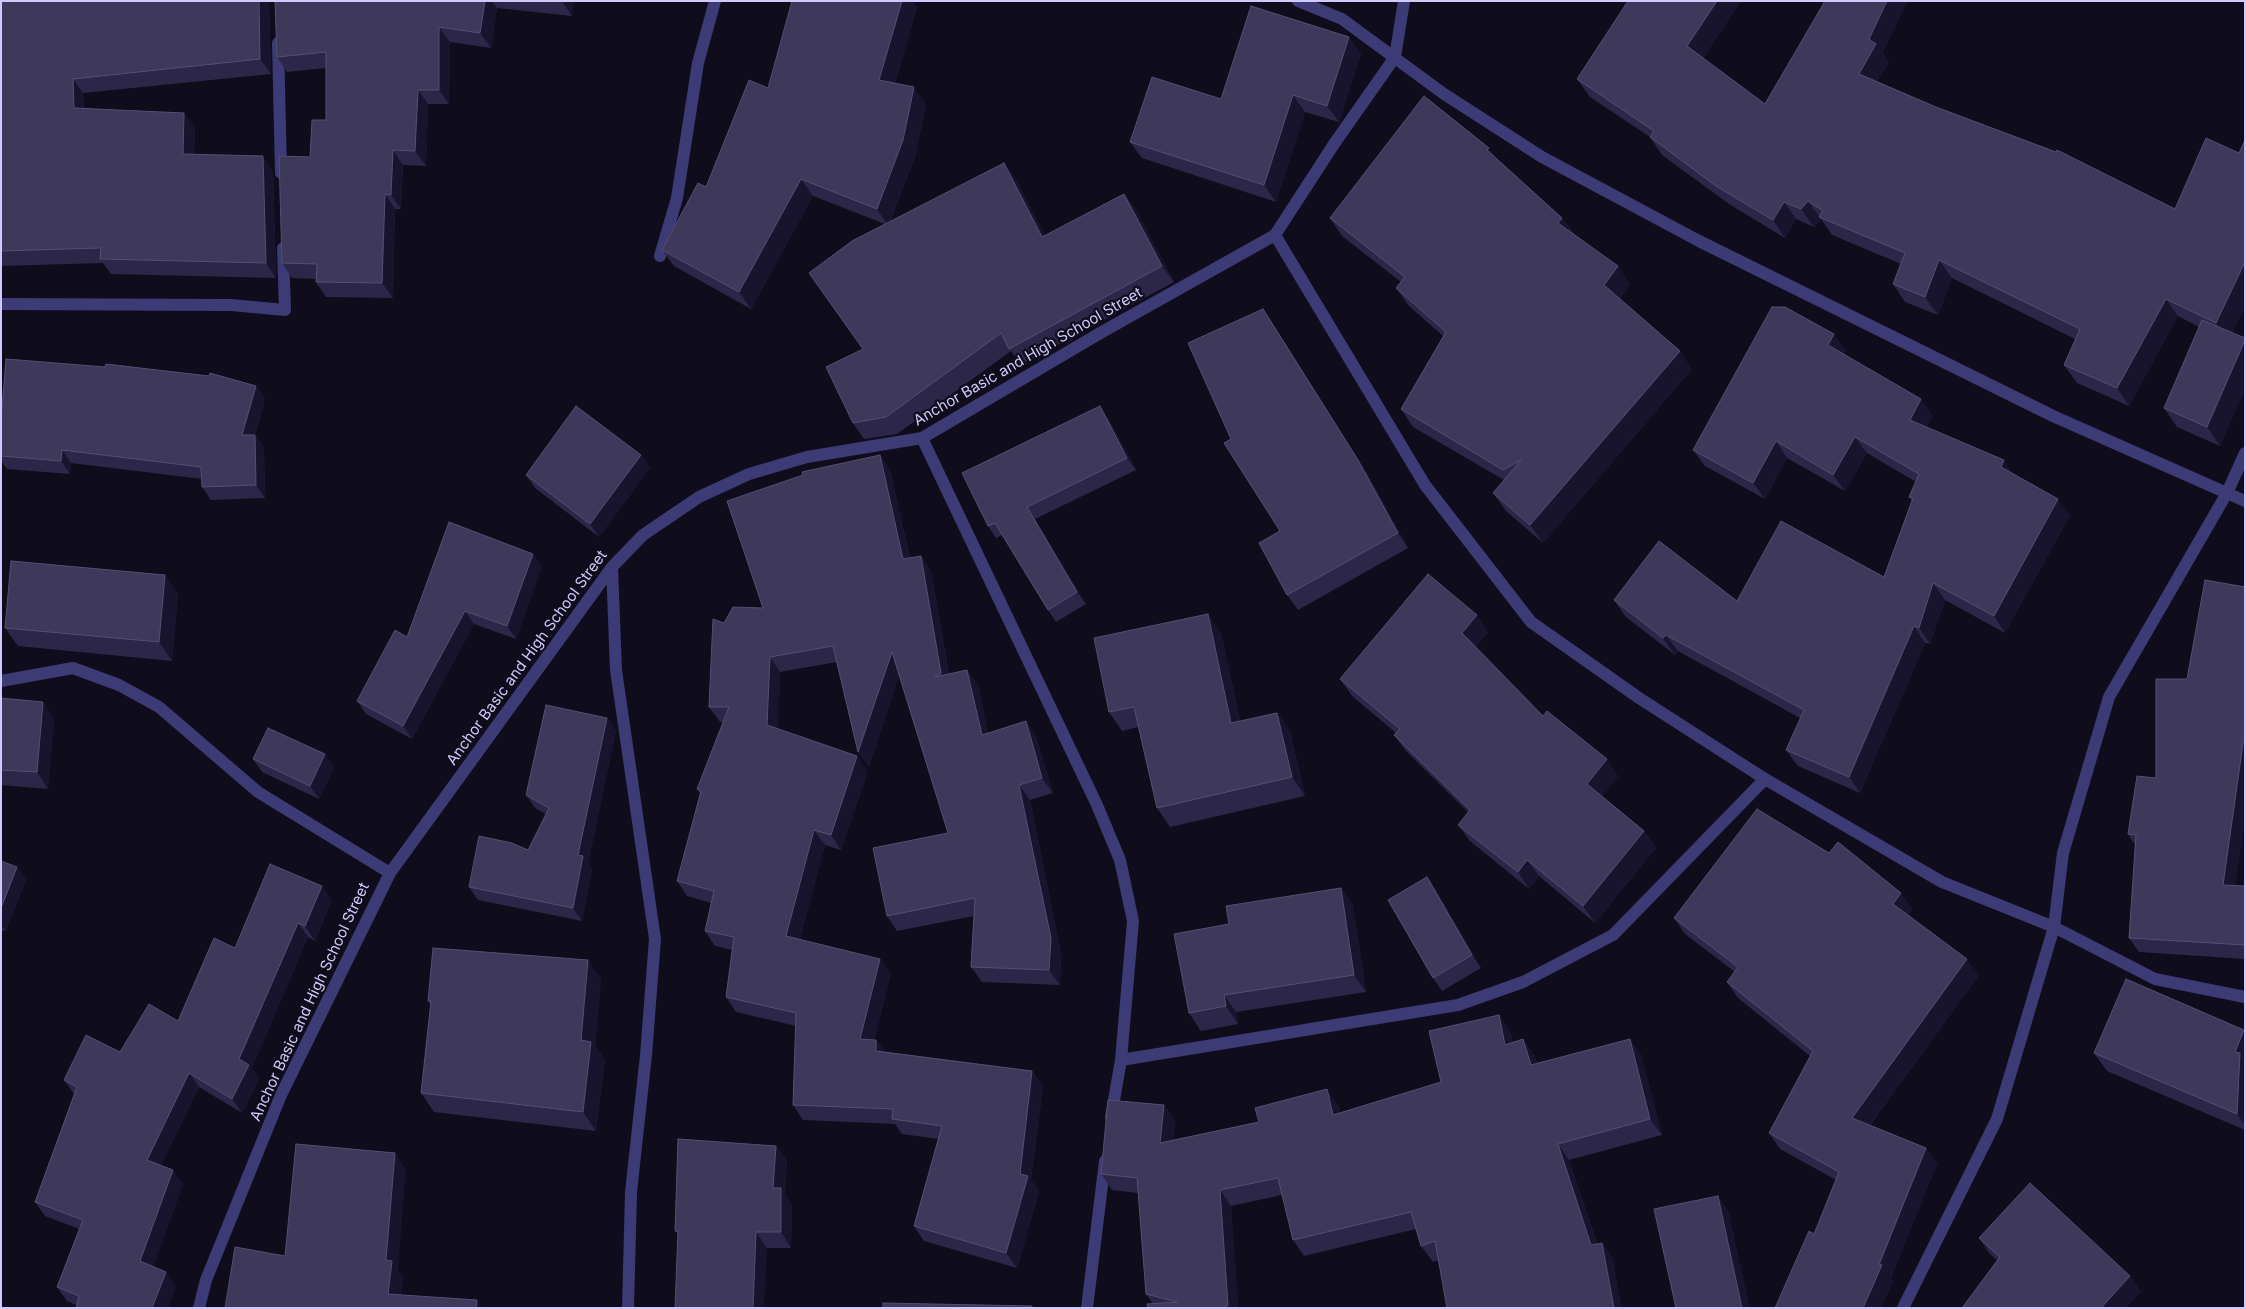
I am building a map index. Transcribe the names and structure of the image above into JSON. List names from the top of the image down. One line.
{"streets":{"street":["Anchor Basic and High School Street"]}}
